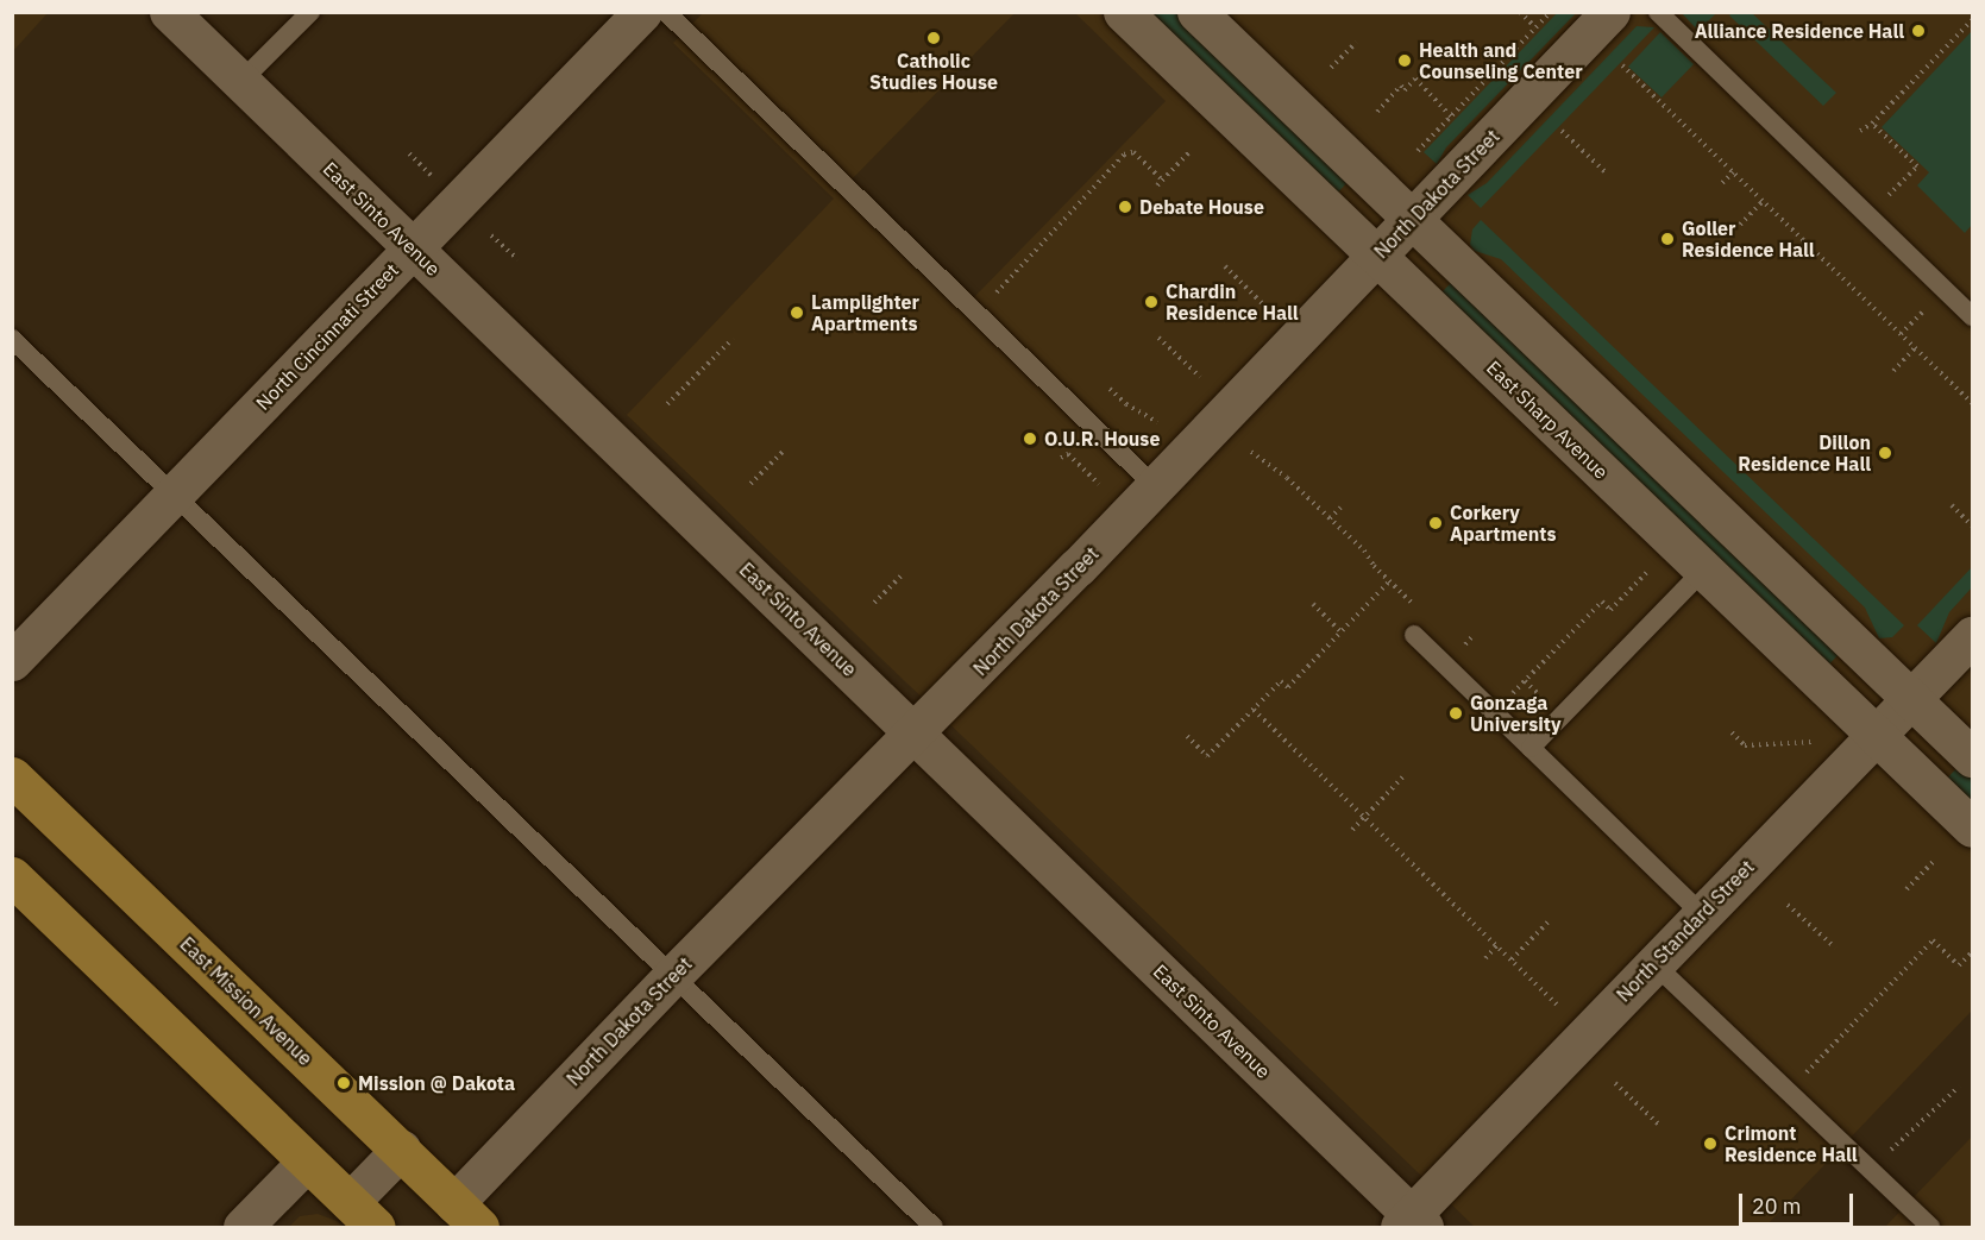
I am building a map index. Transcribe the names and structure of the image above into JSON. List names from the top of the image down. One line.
{"streets":{"main road":["East Mission Avenue"],"street":["North Dakota Street","East Sinto Avenue","North Cincinnati Street","East Sharp Avenue","North Standard Street"]},"crossings":[["North Dakota Street","East Sinto Avenue"],["North Dakota Street","East Sharp Avenue"],["North Dakota Street","East Mission Avenue"],["East Sinto Avenue","North Cincinnati Street"],["East Sinto Avenue","North Standard Street"],["East Sharp Avenue","North Standard Street"]],"places":["Alliance Residence Hall","Catholic Studies House","Health and Counseling Center","Debate House","Goller Residence Hall","Chardin Residence Hall","Lamplighter Apartments","O.U.R. House","Dillon Residence Hall","Corkery Apartments","Gonzaga University","Mission @ Dakota","Crimont Residence Hall"],"scale_bar":"20 m"}
